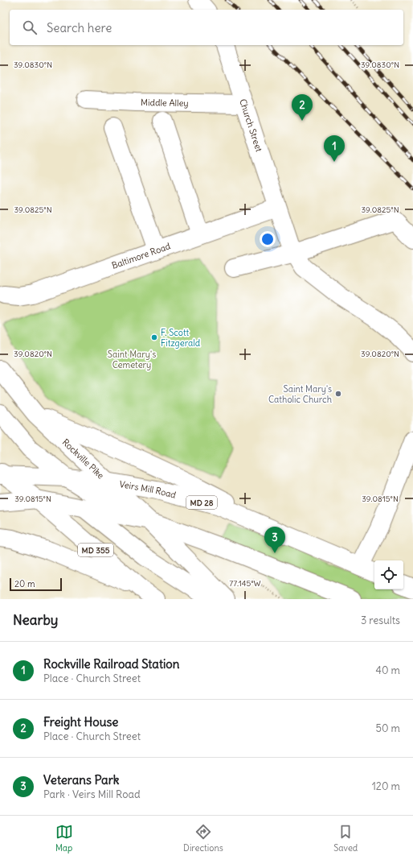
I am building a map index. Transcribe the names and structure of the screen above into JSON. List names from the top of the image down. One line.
{"streets":{"main road":["Middle Alley","Church Street","Baltimore Road","Rockville Pike","Veirs Mill Road","MD 28","MD 355"]},"crossings":[["Middle Alley","Church Street"],["Church Street","Baltimore Road"],["Rockville Pike","Veirs Mill Road"],["Veirs Mill Road","MD 355"]],"parks":["Saint Mary's Cemetery"],"places":["F. Scott Fitzgerald","Saint Mary's Catholic Church"],"scale_bar":"20 m","page":{"search":"Search here","pins":["2","1","3"],"scale":"20 m","heading":["Nearby","3 results"],"list":[{"mark":"1","name":"Rockville Railroad Station","note":"Place · Church Street","value":"40 m"},{"mark":"2","name":"Freight House","note":"Place · Church Street","value":"50 m"},{"mark":"3","name":"Veterans Park","note":"Park · Veirs Mill Road","value":"120 m"}],"nav":["Map","Directions","Saved"]},"coordinates":["39.0830°N","39.0825°N","39.0820°N","39.0815°N","77.145°W"]}
